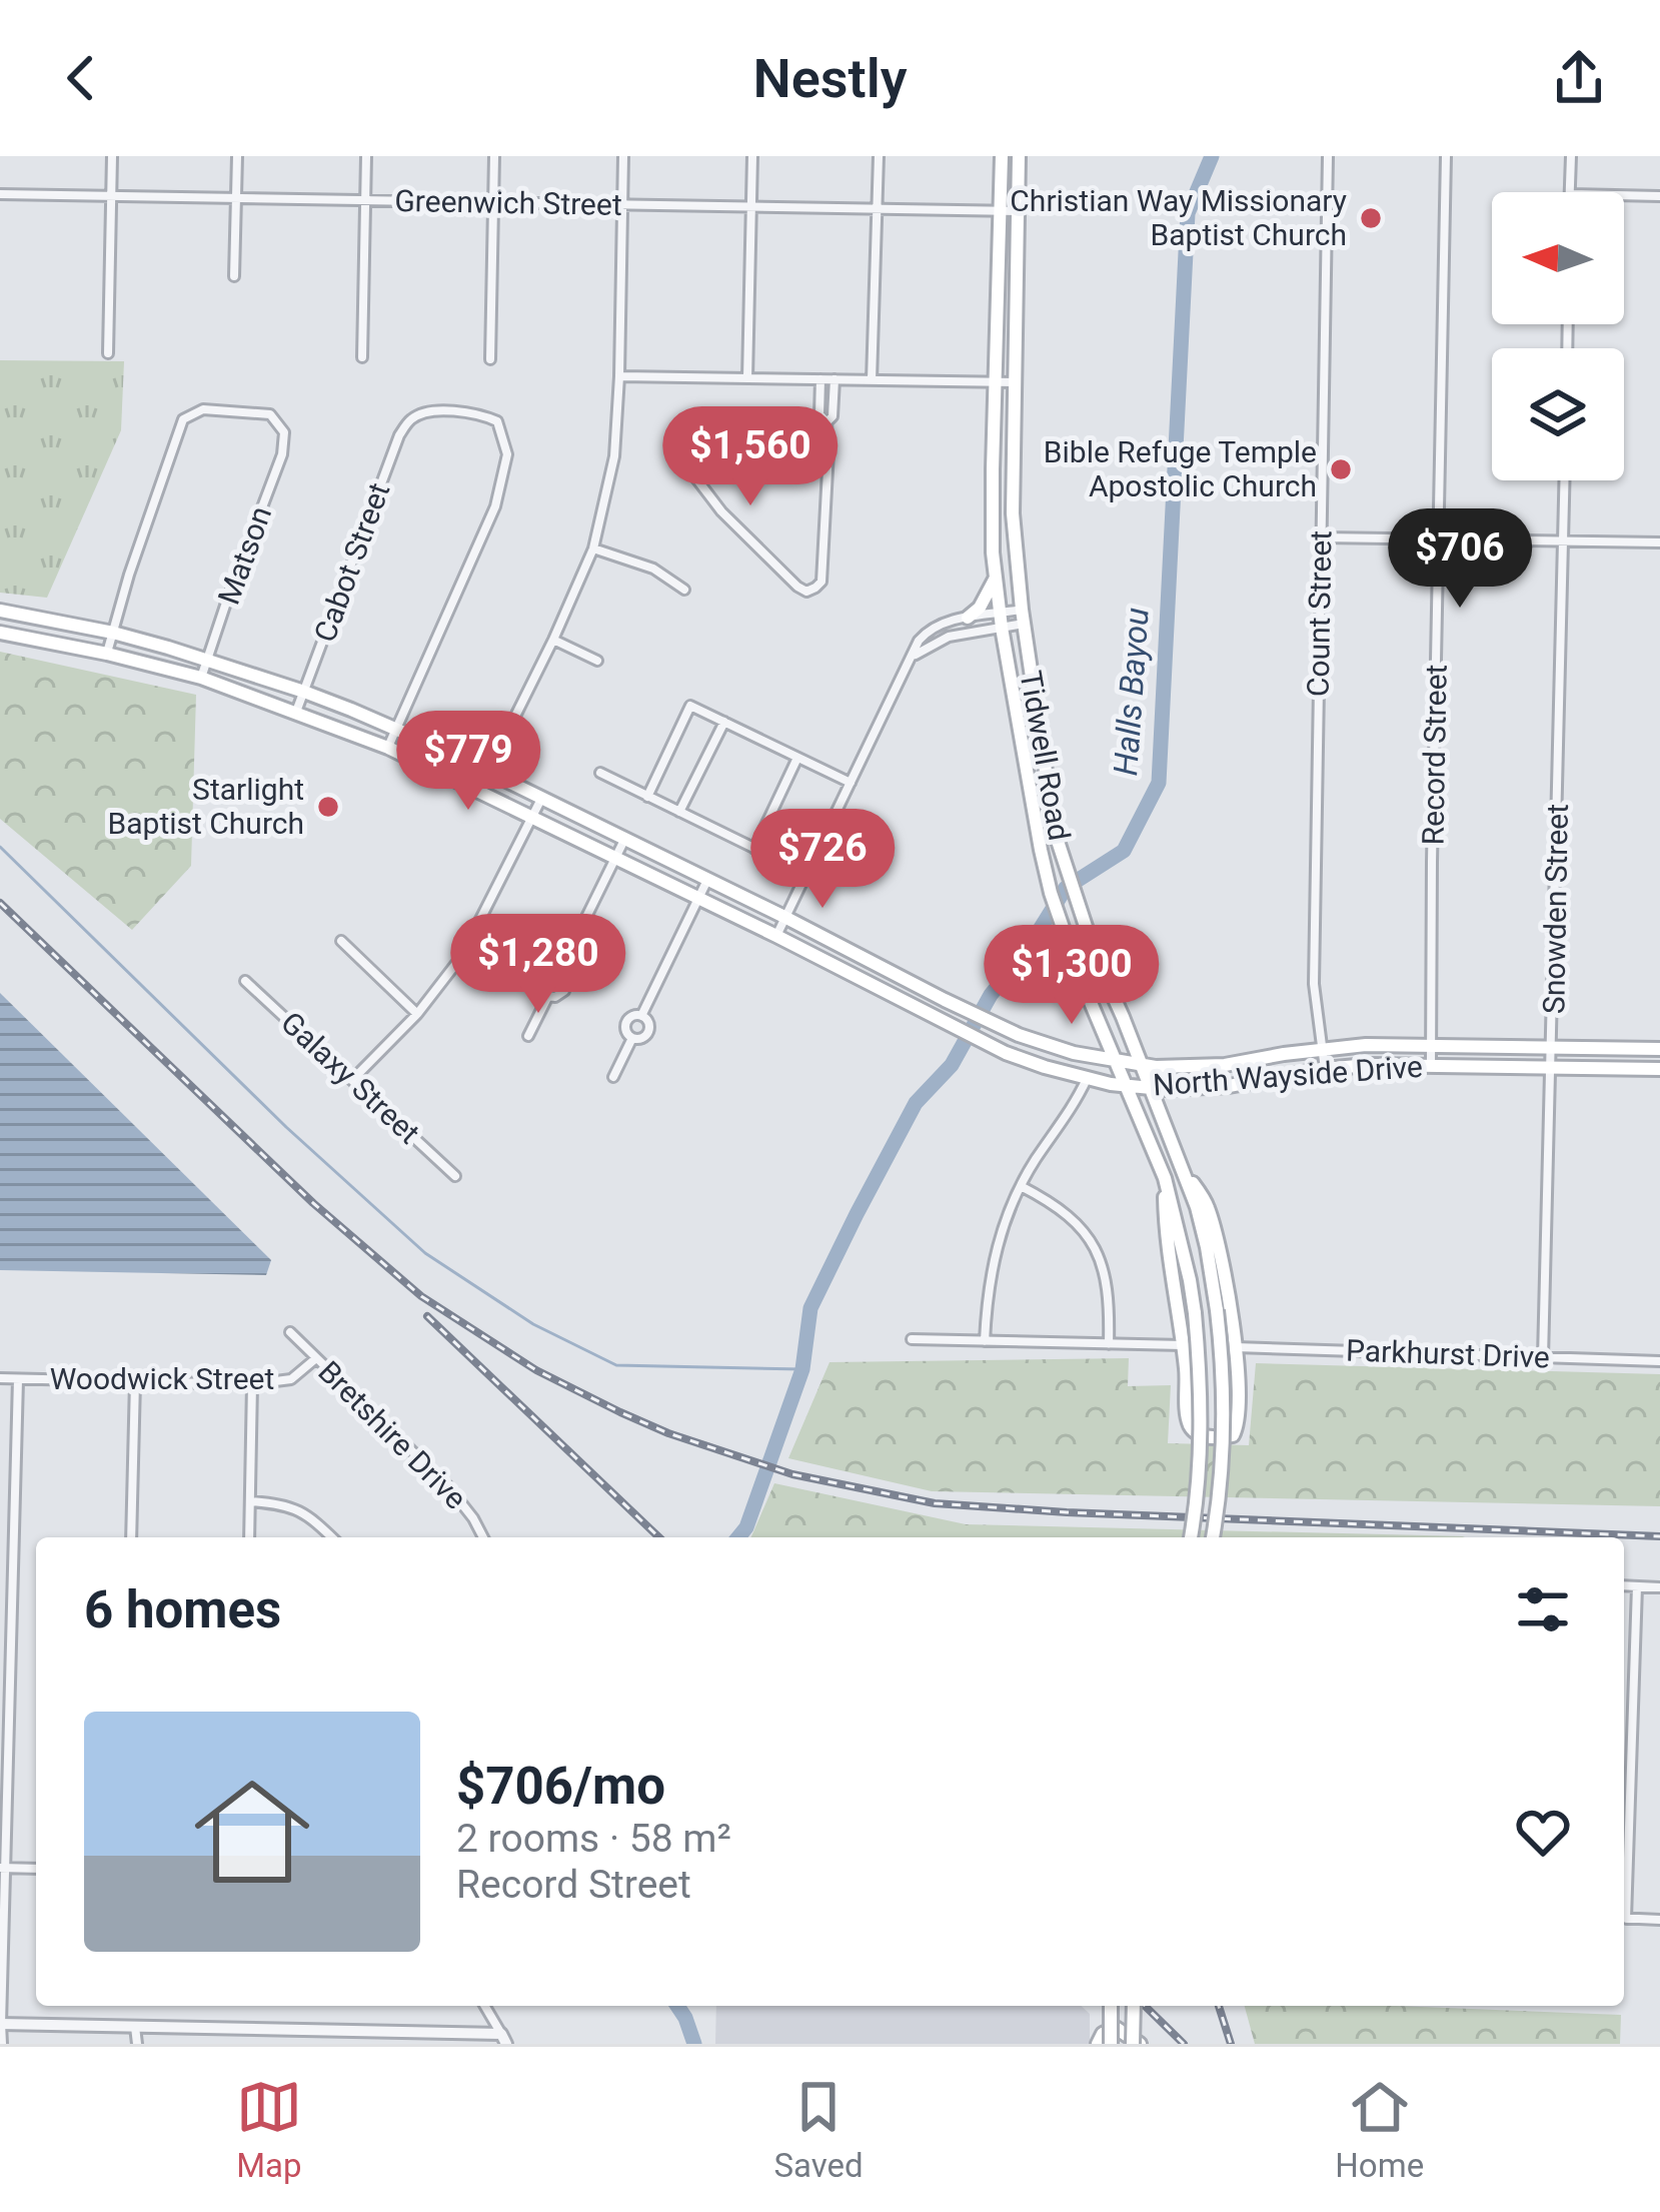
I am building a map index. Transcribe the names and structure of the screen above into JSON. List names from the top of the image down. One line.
{"streets":{"main road":["Tidwell Road","North Wayside Drive"],"street":["Greenwich Street","Matson","Cabot Street","Count Street","Record Street","Snowden Street","Galaxy Street","Parkhurst Drive","Woodwick Street","Bretshire Drive"]},"crossings":[["Greenwich Street","Tidwell Road"],["Matson","North Wayside Drive"],["Cabot Street","North Wayside Drive"],["Count Street","North Wayside Drive"],["Record Street","North Wayside Drive"],["Tidwell Road","North Wayside Drive"],["Snowden Street","North Wayside Drive"],["Snowden Street","Parkhurst Drive"],["Woodwick Street","Bretshire Drive"]],"water":["Halls Bayou"],"places":["Christian Way Missionary Baptist Church","Bible Refuge Temple Apostolic Church","Starlight Baptist Church"],"north":"left","page":{"header":"Nestly","price":["$1,560","$706","$779","$726","$1,280","$1,300"],"heading":"6 homes","list":[{"name":"$706/mo","note":"2 rooms · 58 m² · Record Street"}],"tabs":["Map","Saved","Home"]}}
